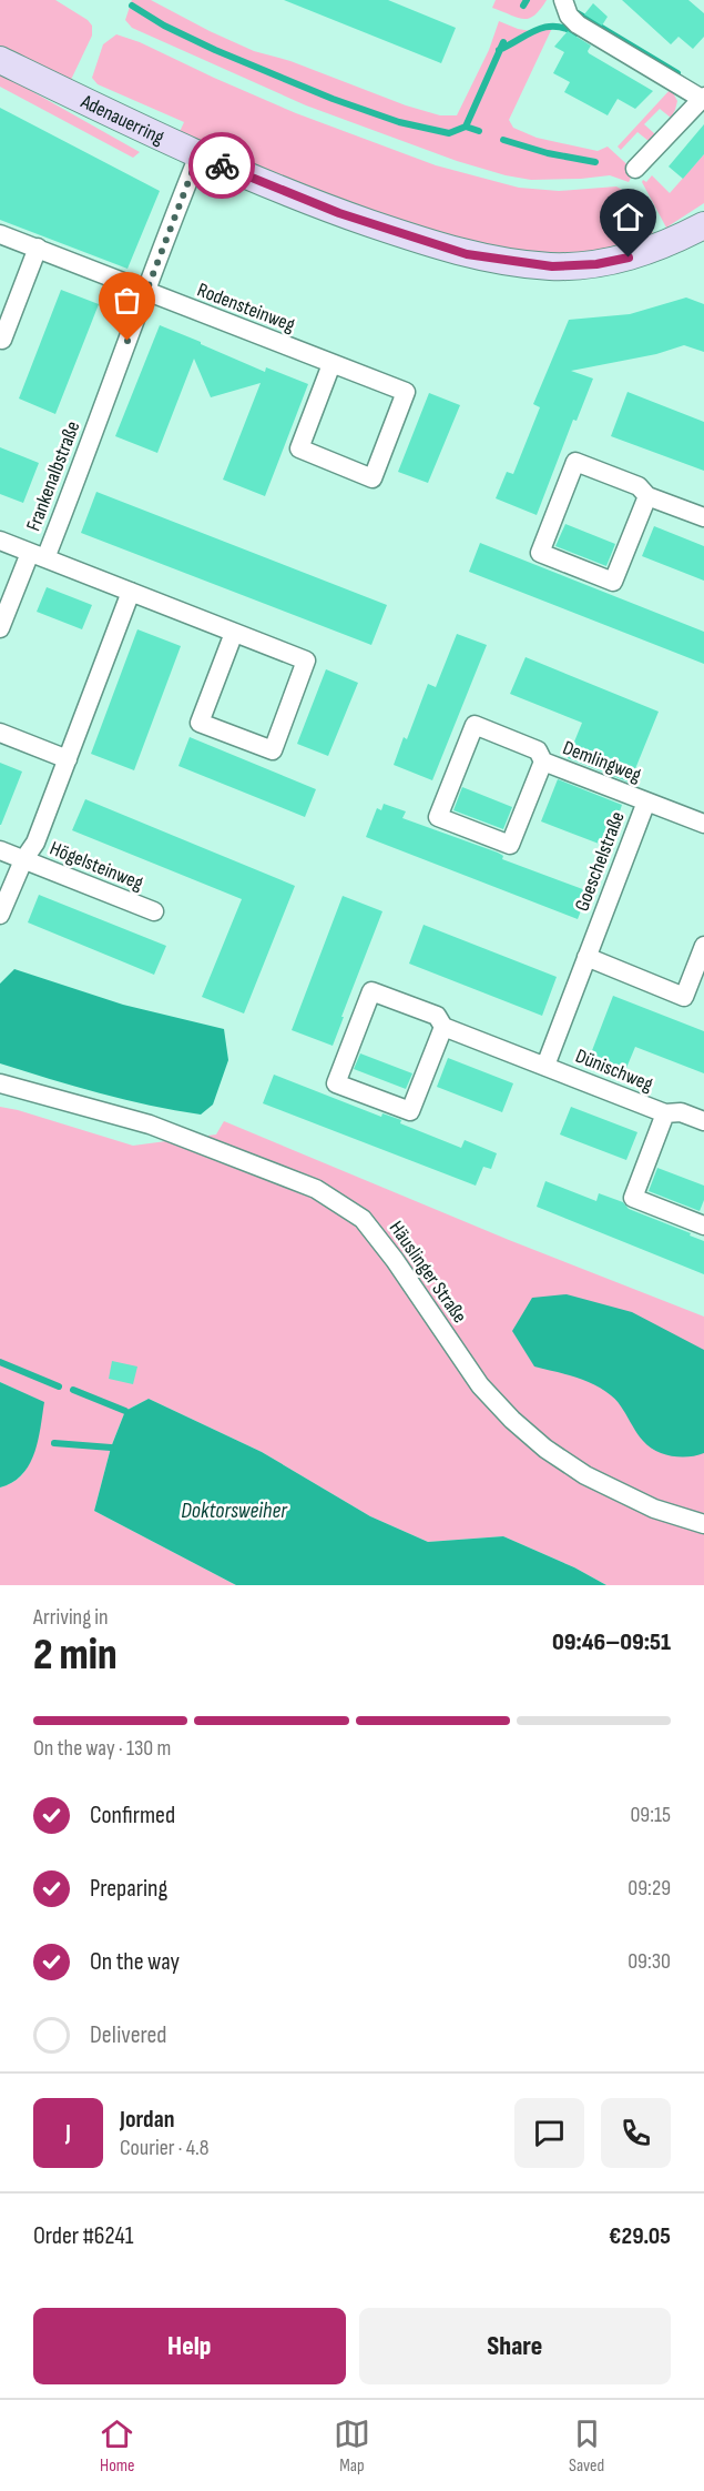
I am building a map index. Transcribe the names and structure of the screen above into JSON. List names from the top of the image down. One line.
{"streets":{"main road":["Adenauerring"],"street":["Rodensteinweg","Frankenalbstraße","Demlingweg","Goeschelstraße","Högelsteinweg","Dünischweg","Häuslinger Straße"]},"crossings":[["Adenauerring","Frankenalbstraße"],["Rodensteinweg","Frankenalbstraße"],["Demlingweg","Goeschelstraße"],["Goeschelstraße","Dünischweg"]],"water":["Doktorsweiher"],"page":{"heading":["2 min","Arriving in","09:46–09:51"],"panel":["Jordan","Courier · 4.8","Order #6241","€29.05"],"bar":"On the way · 130 m","list":[["Confirmed","09:15"],["Preparing","09:29"],["On the way","09:30"],"Delivered"],"round":"J","buttons":["Help","Share"],"tabs":["Home","Map","Saved"]}}
